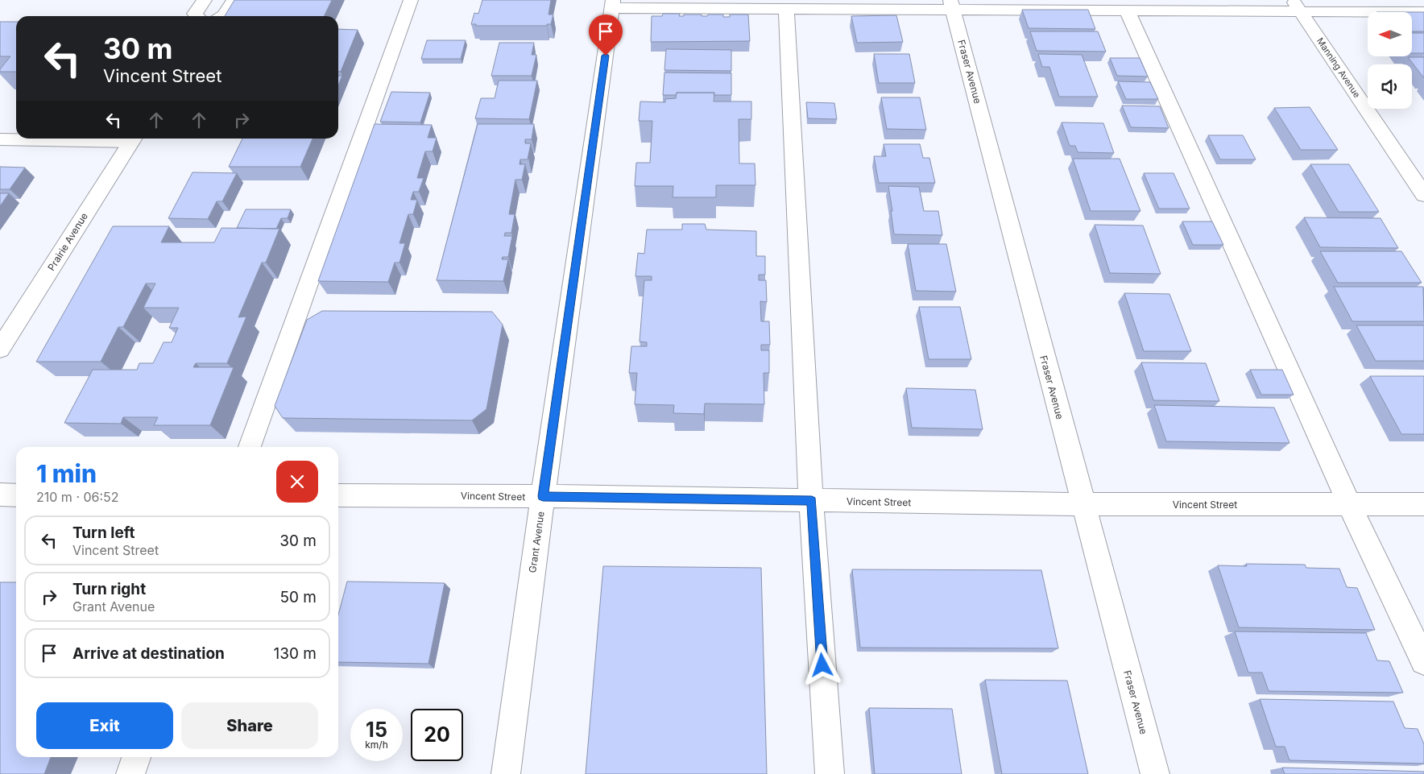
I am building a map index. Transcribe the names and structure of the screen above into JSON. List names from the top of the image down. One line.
{"streets":{"street":["Manning Avenue","Fraser Avenue","Prairie Avenue","Vincent Street","Grant Avenue"]},"crossings":[["Fraser Avenue","Vincent Street"],["Vincent Street","Grant Avenue"]],"north":"left","page":{"turn":["30 m","Vincent Street"],"heading":["1 min","210 m · 06:52"],"list":[{"name":"Turn left","note":"Vincent Street","value":"30 m"},{"name":"Turn right","note":"Grant Avenue","value":"50 m"},{"name":"Arrive at destination","value":"130 m"}],"buttons":["Exit","Share"],"speed":"15 km/h","limit":"20"}}
